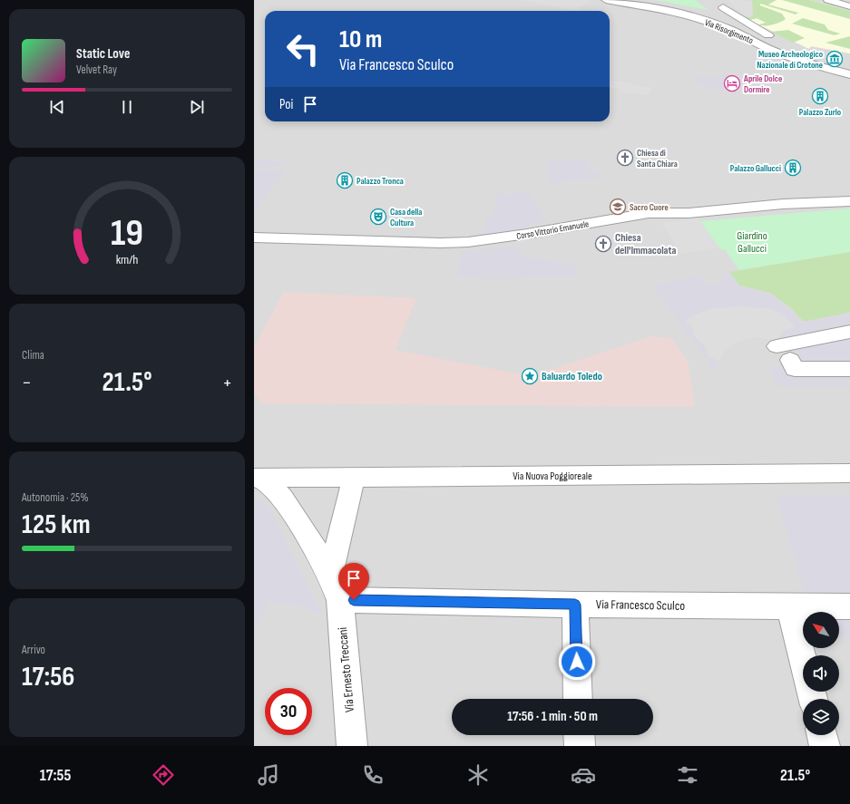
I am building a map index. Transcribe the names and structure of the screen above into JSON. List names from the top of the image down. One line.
{"streets":{"street":["Via Risorgimento","Corso Vittorio Emanuele","Via Nuova Poggioreale","Via Francesco Sculco","Via Ernesto Treccani"]},"crossings":[["Via Nuova Poggioreale","Via Ernesto Treccani"],["Via Francesco Sculco","Via Ernesto Treccani"]],"parks":["Giardino Gallucci"],"places":{"museum":["Museo Archeologico Nazionale di Crotone"],"hotel":["Aprile Dolce Dormire"],"building":["Palazzo Zurlo","Palazzo Gallucci","Palazzo Tronca"],"church":["Chiesa di Santa Chiara","Chiesa dell'Immacolata"],"school or university":["Sacro Cuore"],"theatre":["Casa della Cultura"],"place":["Baluardo Toledo"]},"north":"top left","page":{"turn":["10 m","Via Francesco Sculco"],"song":["Static Love","Velvet Ray"],"then":"Poi","tile":["Clima",["Autonomia · 25%","125 km"],["Arrivo","17:56"]],"heat":["−","21.5°","+"],"limit":"30","trip":"17:56 · 1 min · 50 m","tabs":["17:55","21.5°"],"gauge":["19","km/h"]}}
